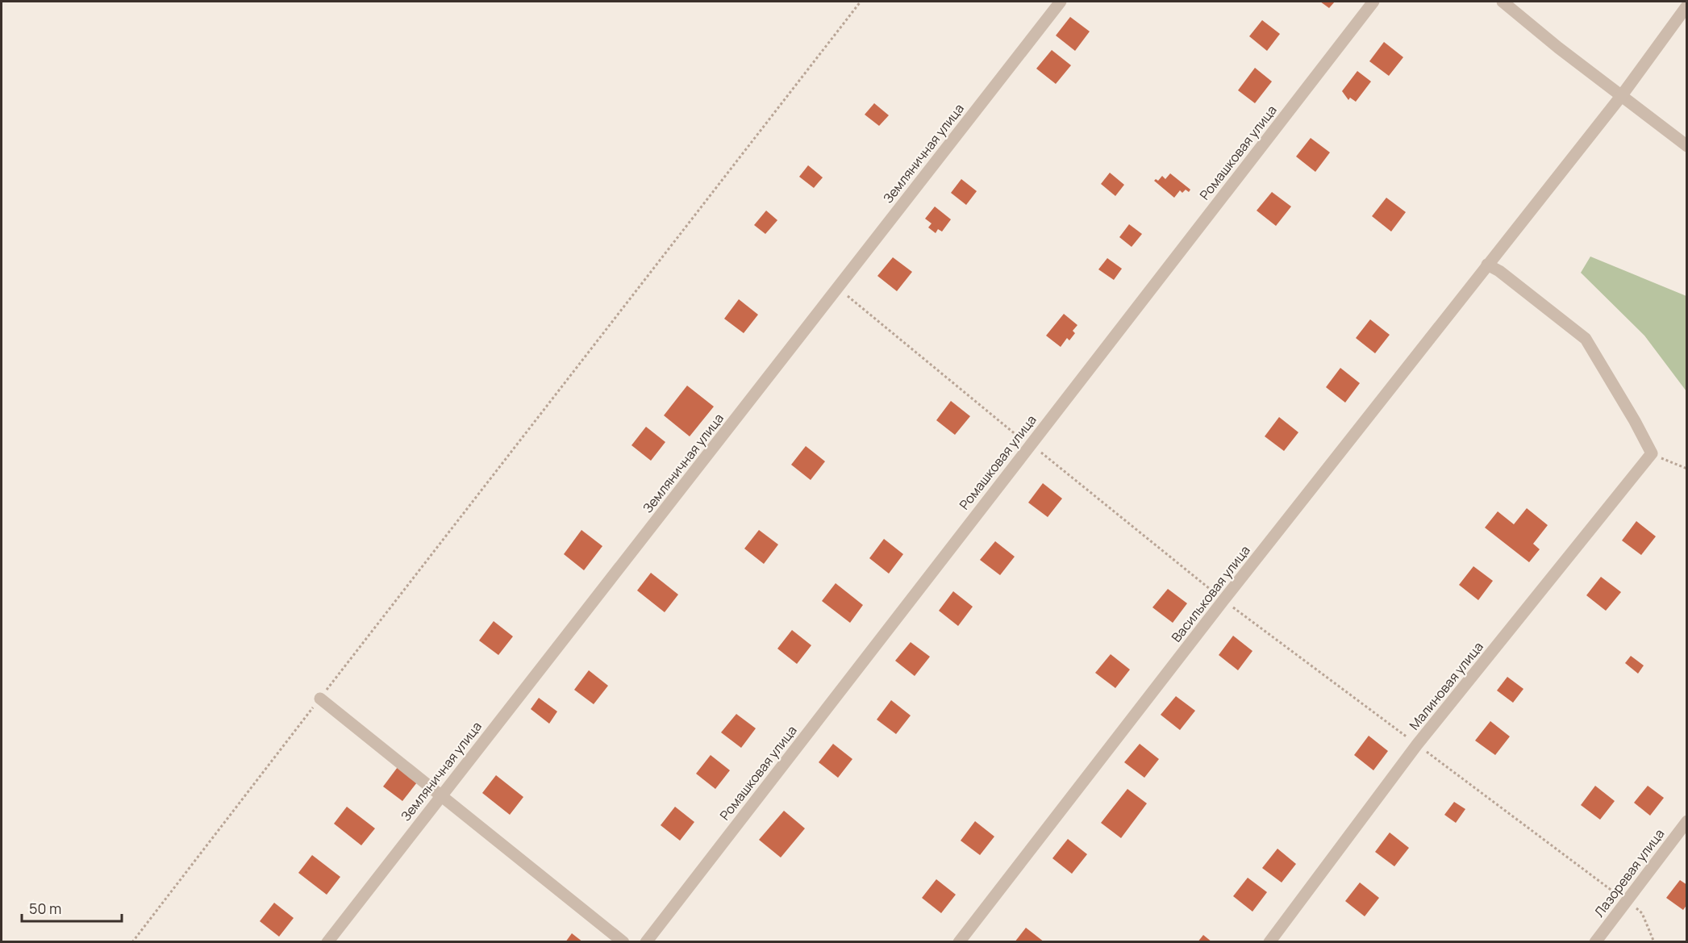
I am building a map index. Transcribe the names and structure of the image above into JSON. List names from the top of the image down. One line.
{"streets":{"street":["Ромашковая улица","Земляничная улица","Васильковая улица","Малиновая улица","Лазоревая улица"]},"scale_bar":"50 m"}
